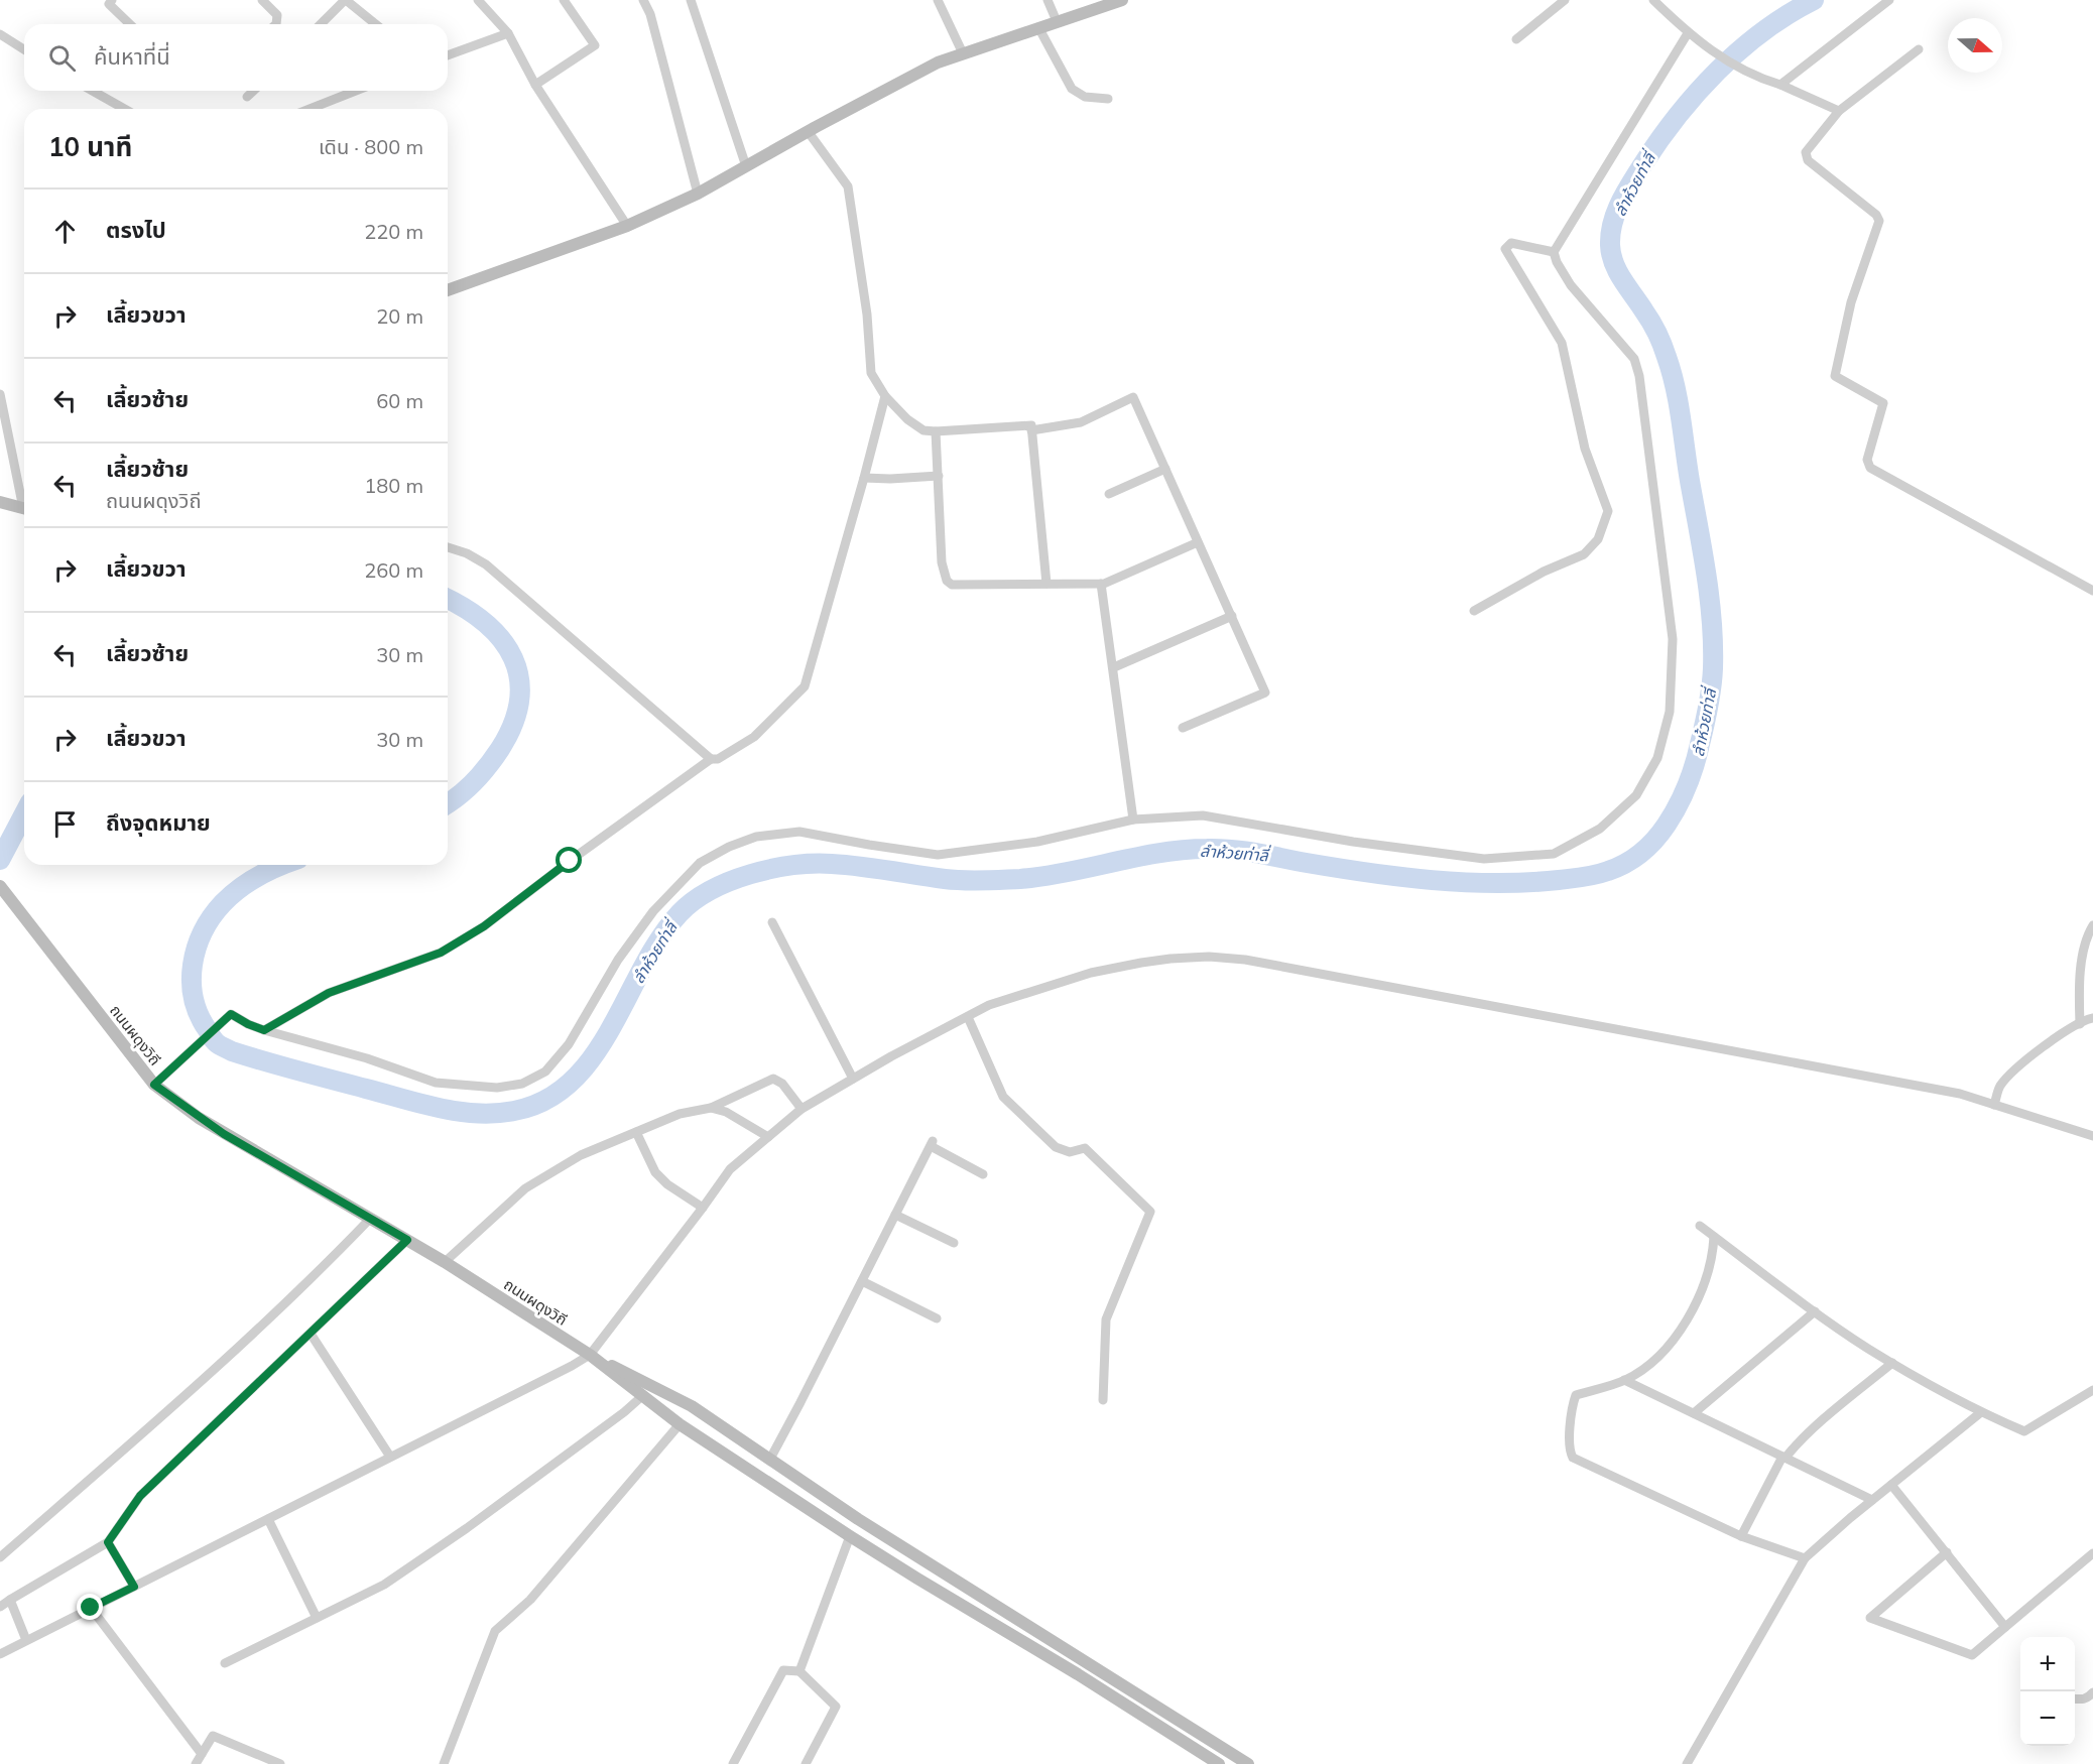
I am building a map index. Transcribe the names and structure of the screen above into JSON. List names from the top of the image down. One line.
{"streets":{"main road":["ถนนผดุงวิถี"]},"water":["ลำห้วยท่าลี่"],"north":"right","page":{"search":"ค้นหาที่นี่","heading":["10 นาที","เดิน · 800 m"],"list":[["ตรงไป","220 m"],["เลี้ยวขวา","20 m"],["เลี้ยวซ้าย","60 m"],["เลี้ยวซ้าย","ถนนผดุงวิถี","180 m"],["เลี้ยวขวา","260 m"],["เลี้ยวซ้าย","30 m"],["เลี้ยวขวา","30 m"],"ถึงจุดหมาย"],"map_buttons":["+","−"]}}
